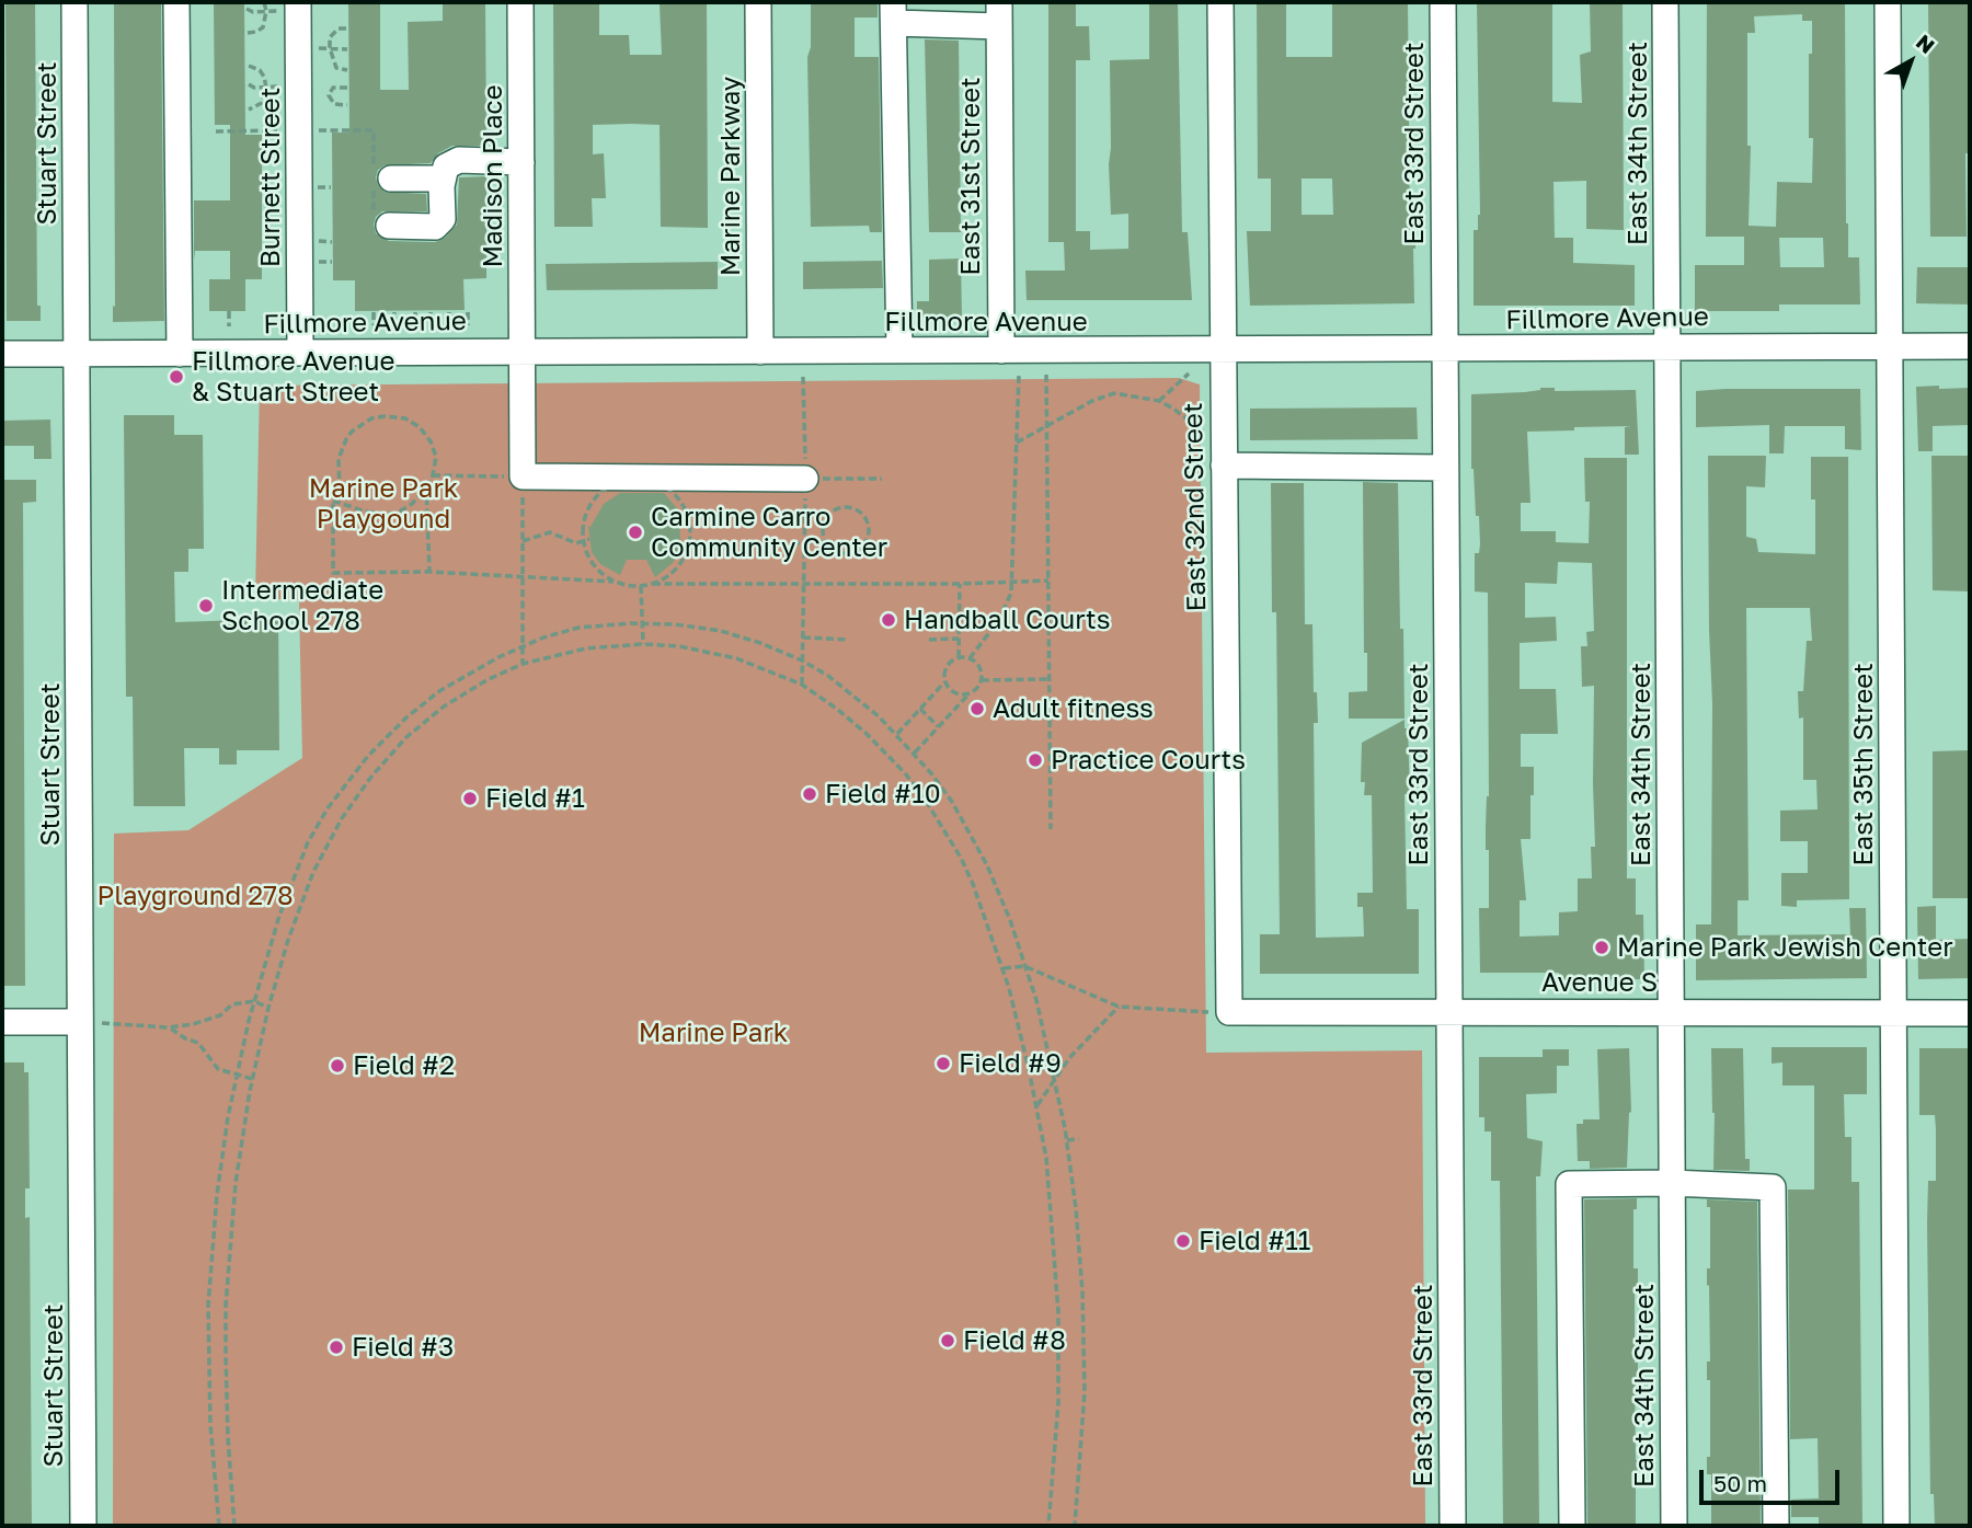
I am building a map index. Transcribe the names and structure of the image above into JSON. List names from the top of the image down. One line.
{"streets":{"street":["Stuart Street","East 33rd Street","East 34th Street","Madison Place","Marine Parkway","East 31st Street","Burnett Street","Fillmore Avenue","East 32nd Street","East 35th Street","Avenue S"]},"crossings":[["Stuart Street","Fillmore Avenue"],["East 33rd Street","Fillmore Avenue"],["East 33rd Street","Avenue S"],["East 34th Street","Fillmore Avenue"],["East 34th Street","Avenue S"],["Madison Place","Fillmore Avenue"],["Marine Parkway","Fillmore Avenue"],["East 31st Street","Fillmore Avenue"],["Burnett Street","Fillmore Avenue"],["Fillmore Avenue","East 32nd Street"],["Fillmore Avenue","East 35th Street"],["East 32nd Street","Avenue S"],["East 35th Street","Avenue S"]],"parks":["Marine Park Playgound","Playground 278","Marine Park"],"places":["Fillmore Avenue & Stuart Street","Carmine Carro Community Center","Intermediate School 278","Handball Courts","Adult fitness","Practice Courts","Field #10","Field #1","Marine Park Jewish Center","Field #9","Field #2","Field #11","Field #8","Field #3"],"scale_bar":"50 m","north":"top right"}
